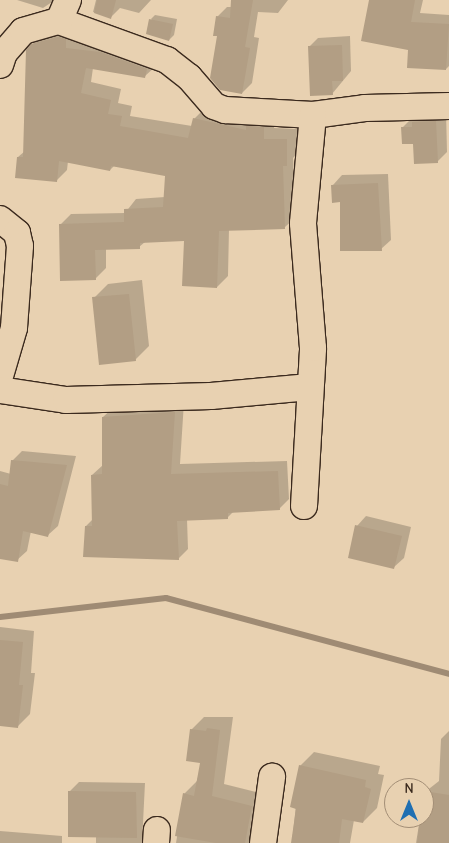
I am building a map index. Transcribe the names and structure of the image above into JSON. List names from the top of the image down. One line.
{"north":"top"}
